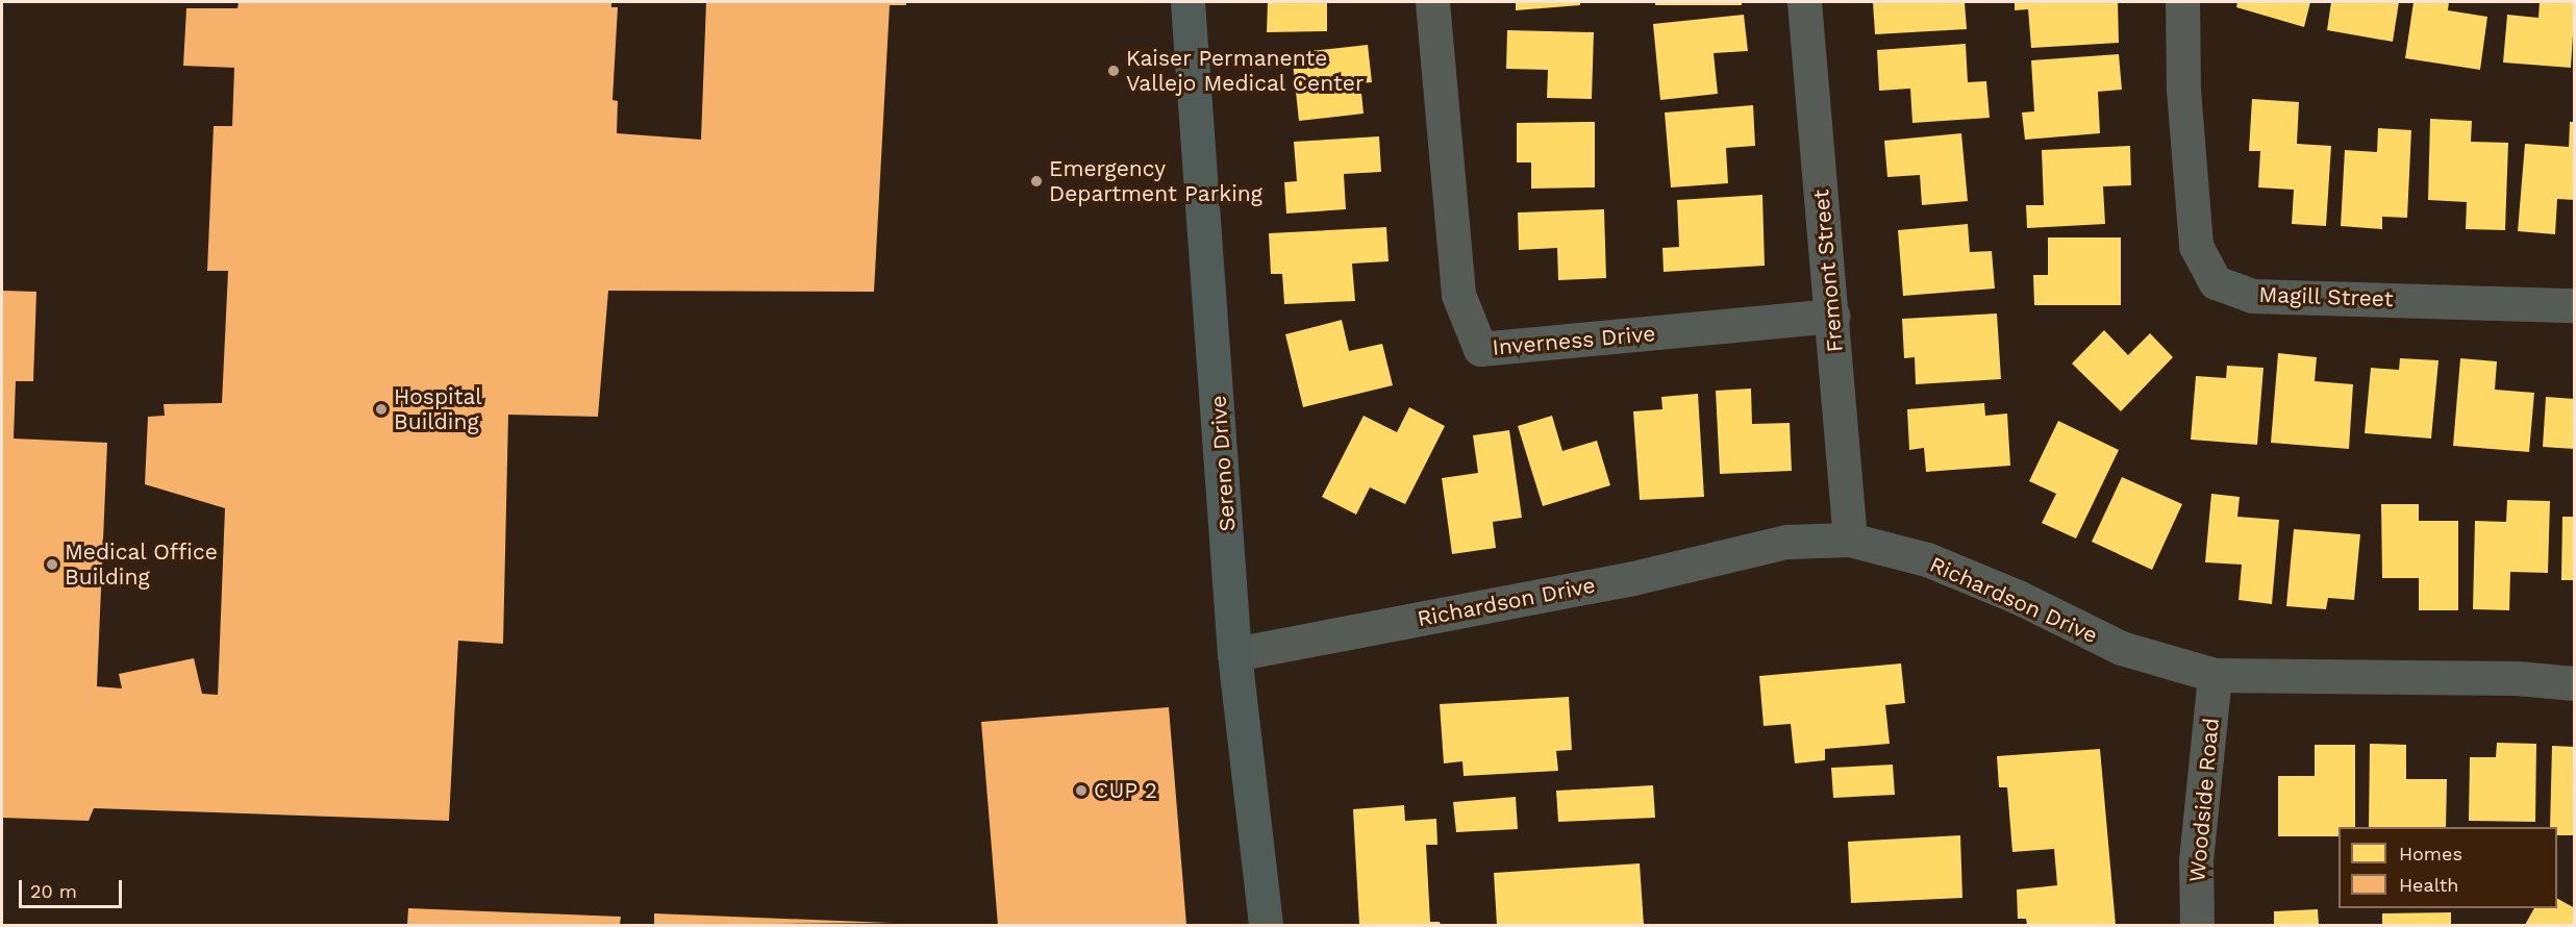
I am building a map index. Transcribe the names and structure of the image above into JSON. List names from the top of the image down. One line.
{"streets":{"street":["Fremont Street","Magill Street","Inverness Drive","Sereno Drive","Richardson Drive","Woodside Road"]},"crossings":[["Fremont Street","Inverness Drive"],["Fremont Street","Richardson Drive"],["Sereno Drive","Richardson Drive"],["Richardson Drive","Woodside Road"]],"places":["Kaiser Permanente Vallejo Medical Center","Emergency Department Parking","Hospital Building","Medical Office Building","CUP 2"],"legend":["Homes","Health"],"scale_bar":"20 m"}
